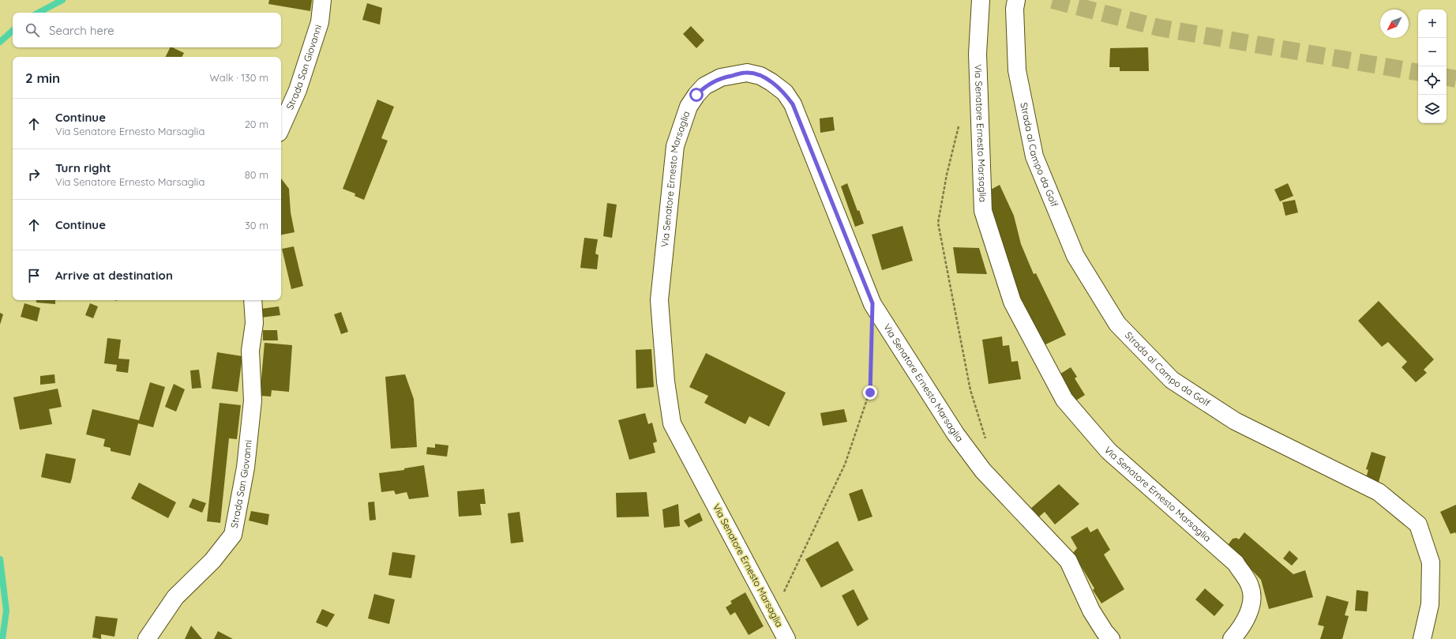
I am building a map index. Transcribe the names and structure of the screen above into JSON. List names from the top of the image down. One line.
{"streets":{"street":["Strada San Giovanni","Via Senatore Ernesto Marsaglia","Strada al Campo da Golf"]},"north":"bottom left","page":{"map_buttons":["+","−"],"search":"Search here","heading":["2 min","Walk · 130 m"],"list":[["Continue","Via Senatore Ernesto Marsaglia","20 m"],["Turn right","Via Senatore Ernesto Marsaglia","80 m"],["Continue","30 m"],"Arrive at destination"]}}
